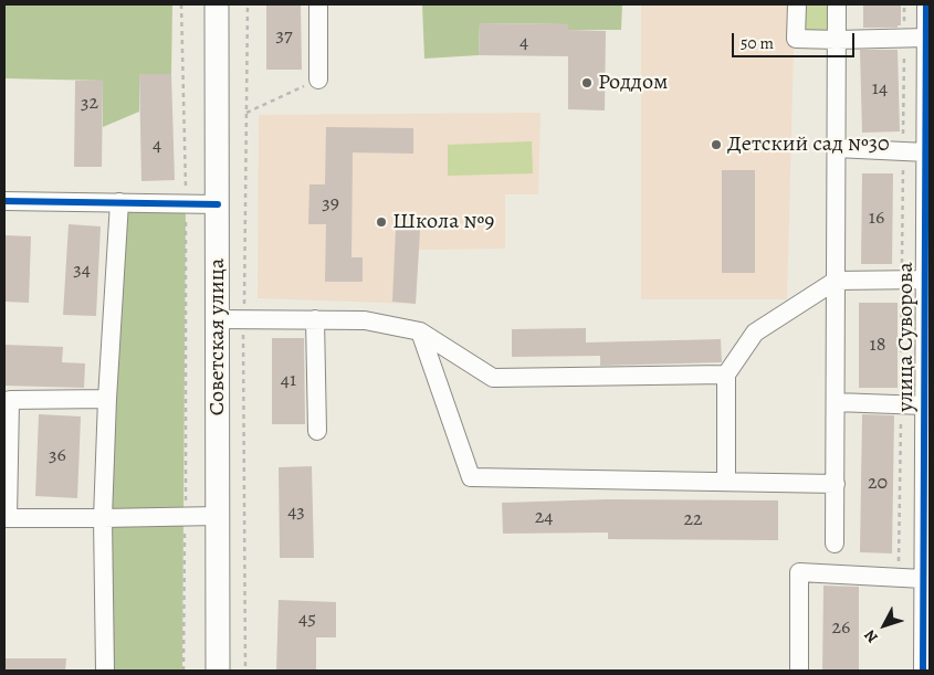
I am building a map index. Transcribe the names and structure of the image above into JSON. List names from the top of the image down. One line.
{"streets":{"main road":["Советская улица"],"street":["улица Суворова"]},"places":["Роддом","Детский сад №30","Школа №9"],"house_numbers":["37","4","14","32","4","39","16","34","18","41","36","20","43","24","22","45","26"],"scale_bar":"50 m","north":"bottom left"}
